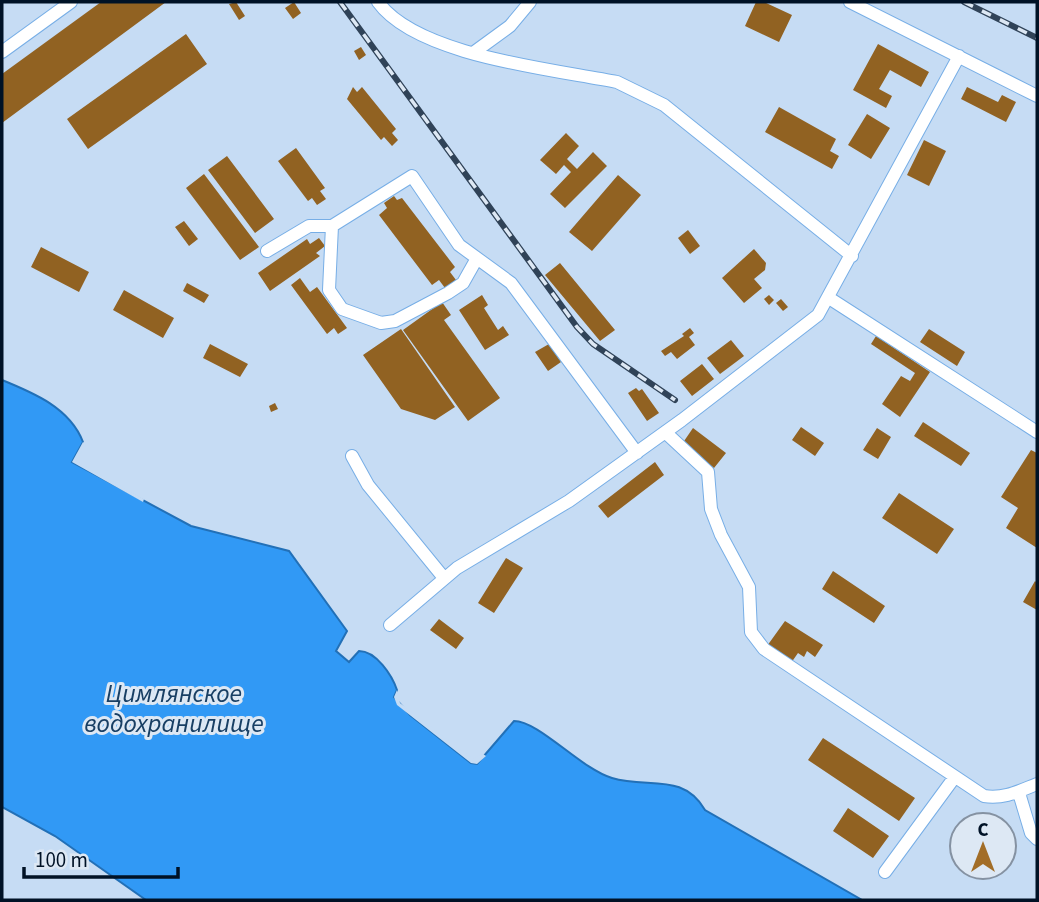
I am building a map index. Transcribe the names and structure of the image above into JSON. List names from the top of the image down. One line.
{"water":["Цимлянское водохранилище"],"scale_bar":"100 m","north":"top"}
